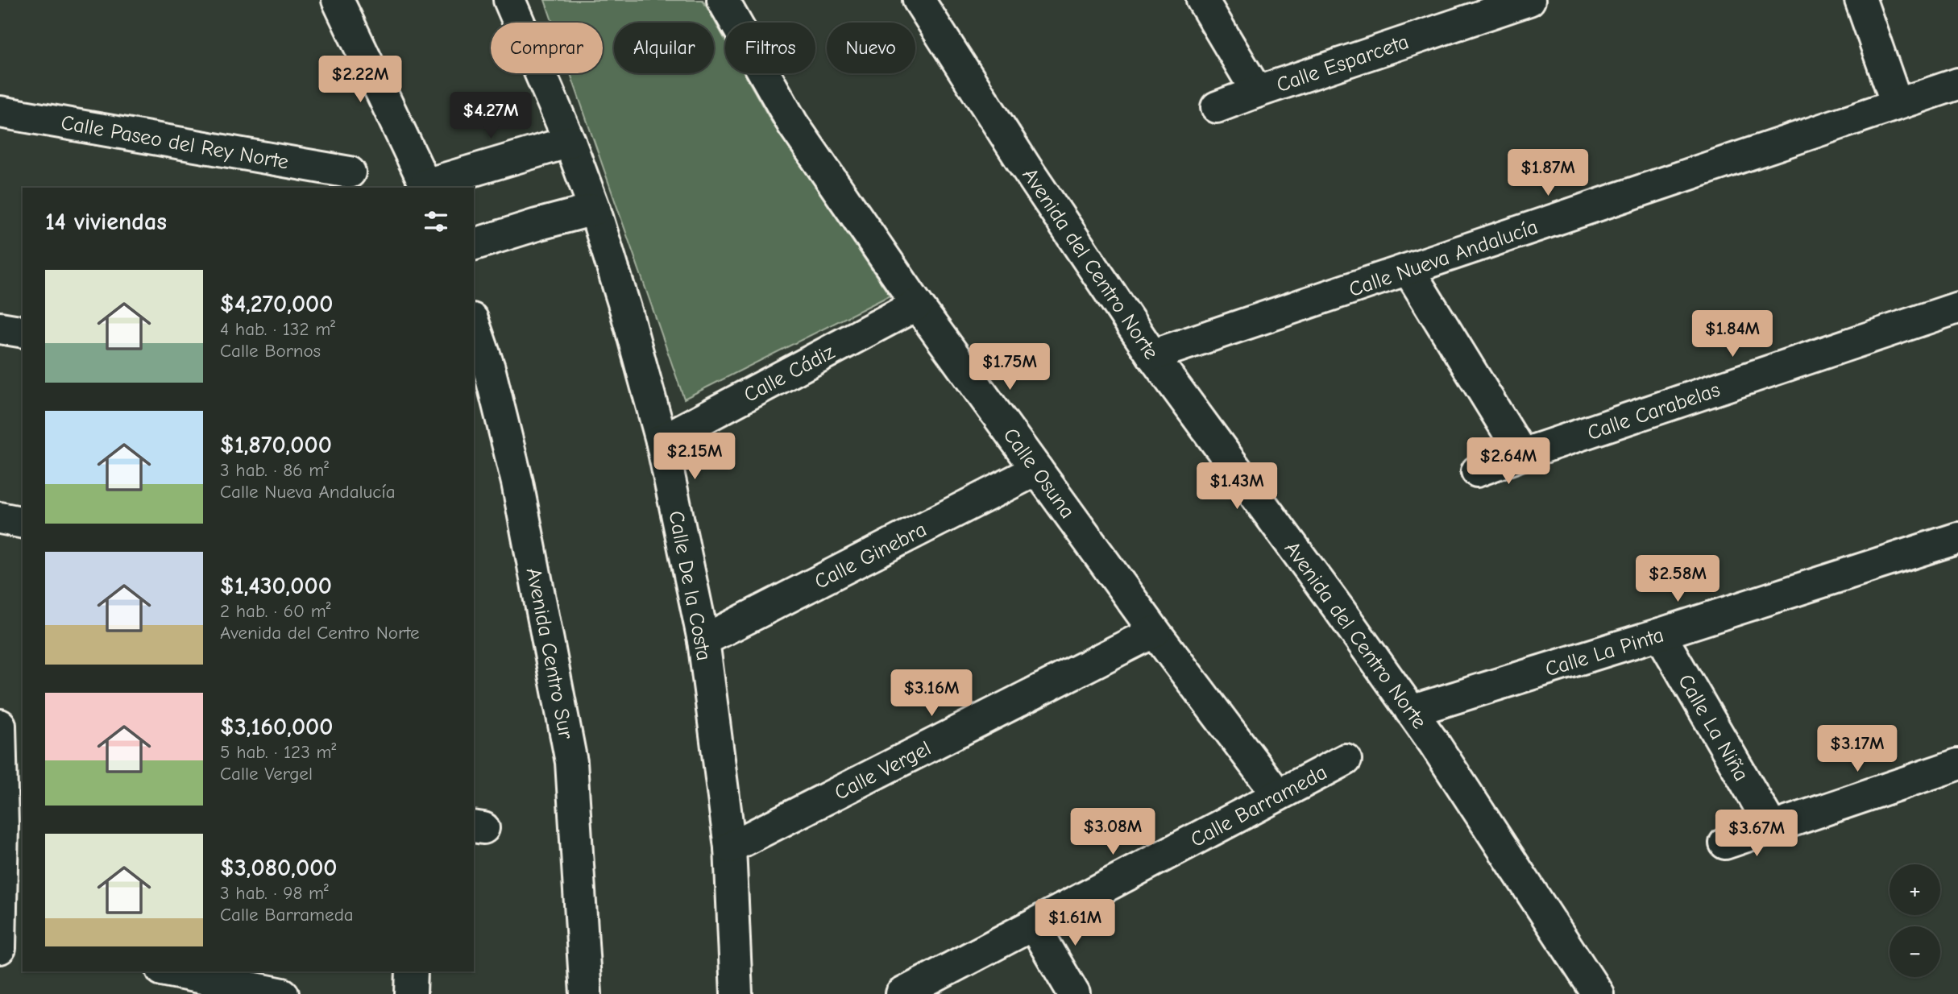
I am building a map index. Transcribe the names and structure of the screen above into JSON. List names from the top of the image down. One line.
{"streets":{"street":["Calle Esparceta","Calle Paseo del Rey Norte","Calle Nueva Andalucía","Avenida del Centro Norte","Calle Cádiz","Calle Carabelas","Calle Osuna","Calle Ginebra","Calle De la Costa","Calle La Pinta","Avenida Centro Sur","Calle La Niña","Calle Vergel","Calle Barrameda"]},"crossings":[["Calle Nueva Andalucía","Avenida del Centro Norte"],["Avenida del Centro Norte","Calle La Pinta"],["Calle Cádiz","Calle Osuna"],["Calle Cádiz","Calle De la Costa"],["Calle Osuna","Calle Ginebra"],["Calle Osuna","Calle Vergel"],["Calle Osuna","Calle Barrameda"],["Calle Ginebra","Calle De la Costa"],["Calle De la Costa","Calle Vergel"],["Calle La Pinta","Calle La Niña"]],"page":{"chip":["Comprar","Alquilar","Filtros","Nuevo"],"price":["$2.22M","$4.27M","$1.87M","$1.84M","$1.75M","$2.15M","$2.64M","$1.43M","$2.58M","$3.16M","$3.17M","$3.08M","$3.67M","$1.61M"],"heading":"14 viviendas","list":[{"name":"$4,270,000","note":"4 hab. · 132 m² · Calle Bornos"},{"name":"$1,870,000","note":"3 hab. · 86 m² · Calle Nueva Andalucía"},{"name":"$1,430,000","note":"2 hab. · 60 m² · Avenida del Centro Norte"},{"name":"$3,160,000","note":"5 hab. · 123 m² · Calle Vergel"},{"name":"$3,080,000","note":"3 hab. · 98 m² · Calle Barrameda"}],"map_buttons":["+","−"]}}
